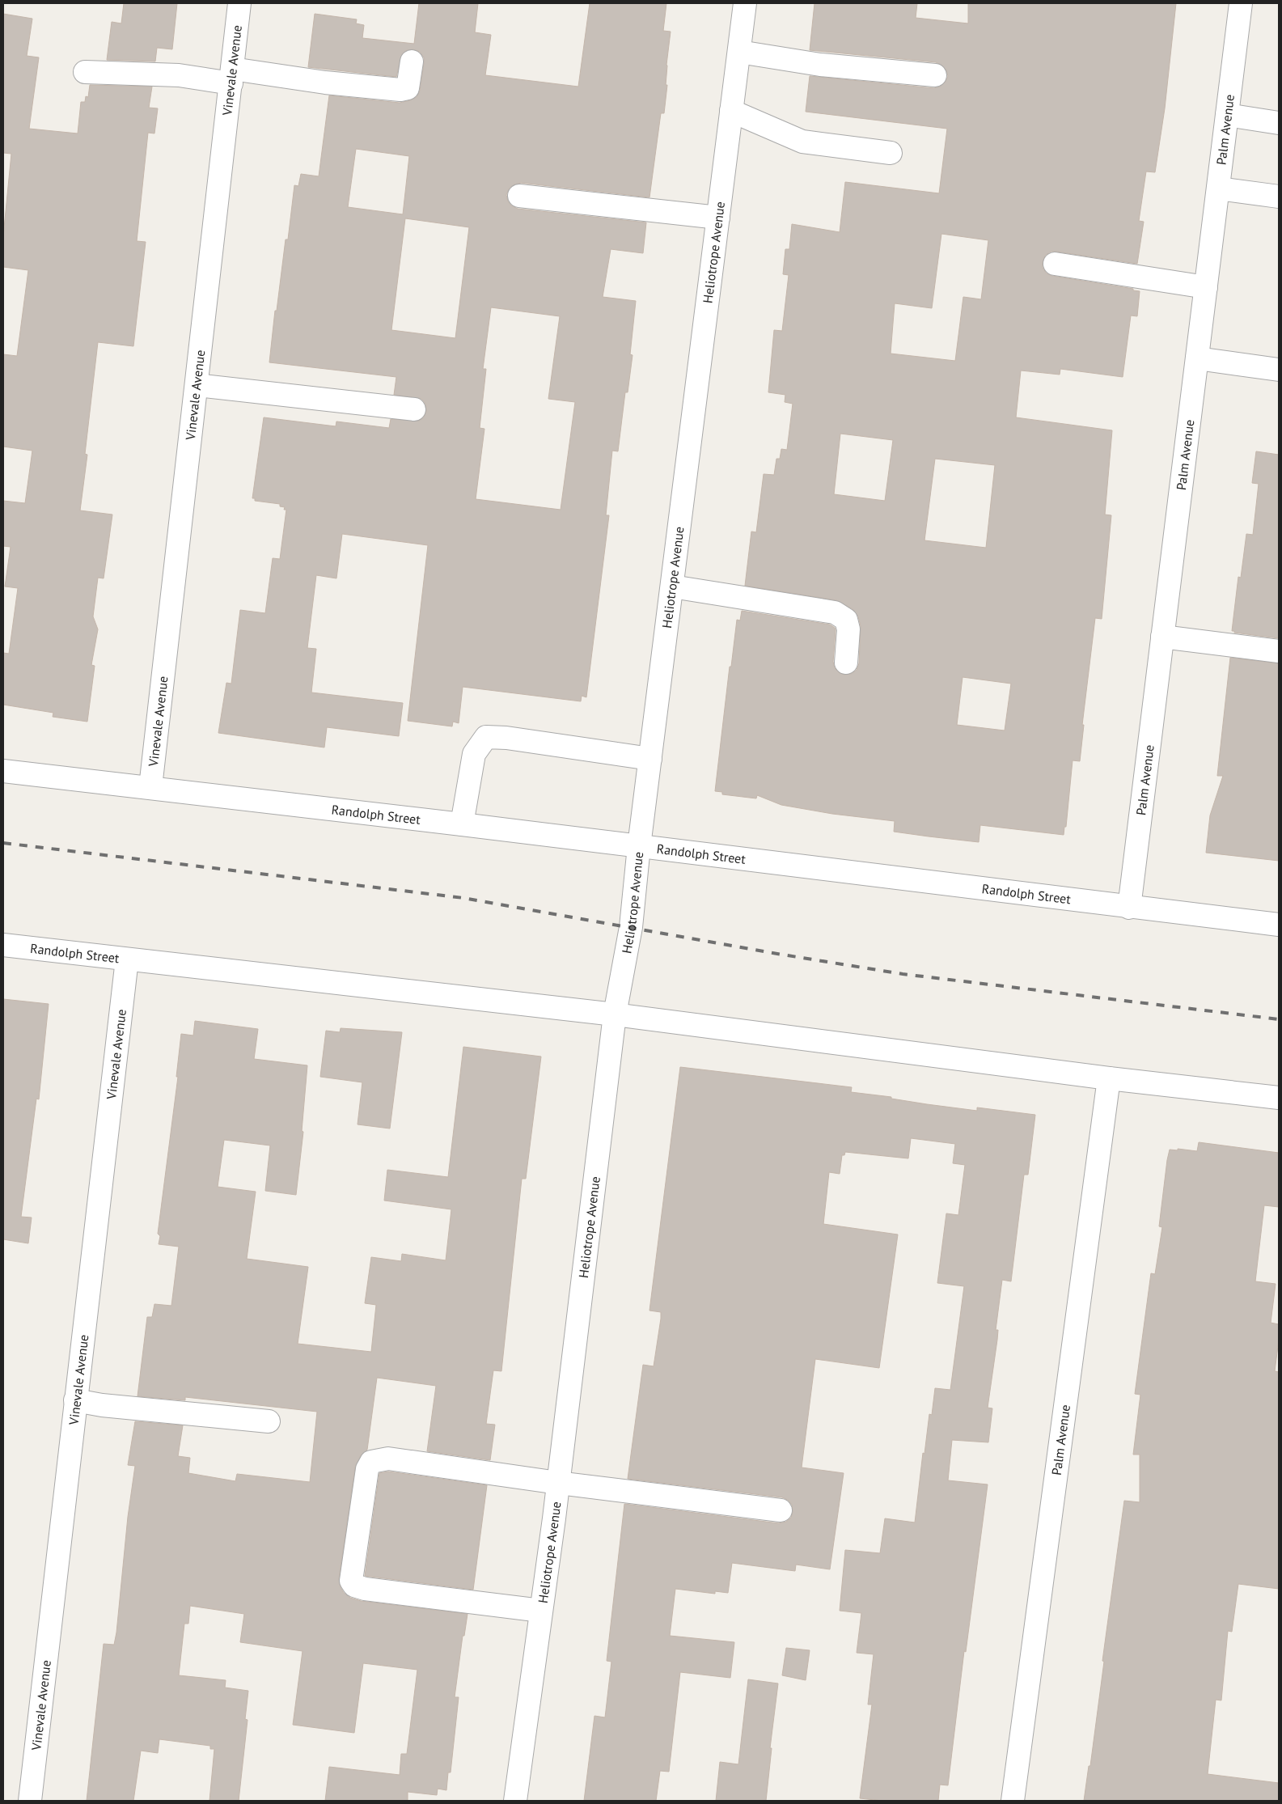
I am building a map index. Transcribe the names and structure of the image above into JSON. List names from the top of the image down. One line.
{"streets":{"street":["Vinevale Avenue","Palm Avenue","Heliotrope Avenue","Randolph Street"]},"crossings":[["Vinevale Avenue","Randolph Street"],["Palm Avenue","Randolph Street"],["Heliotrope Avenue","Randolph Street"]]}
